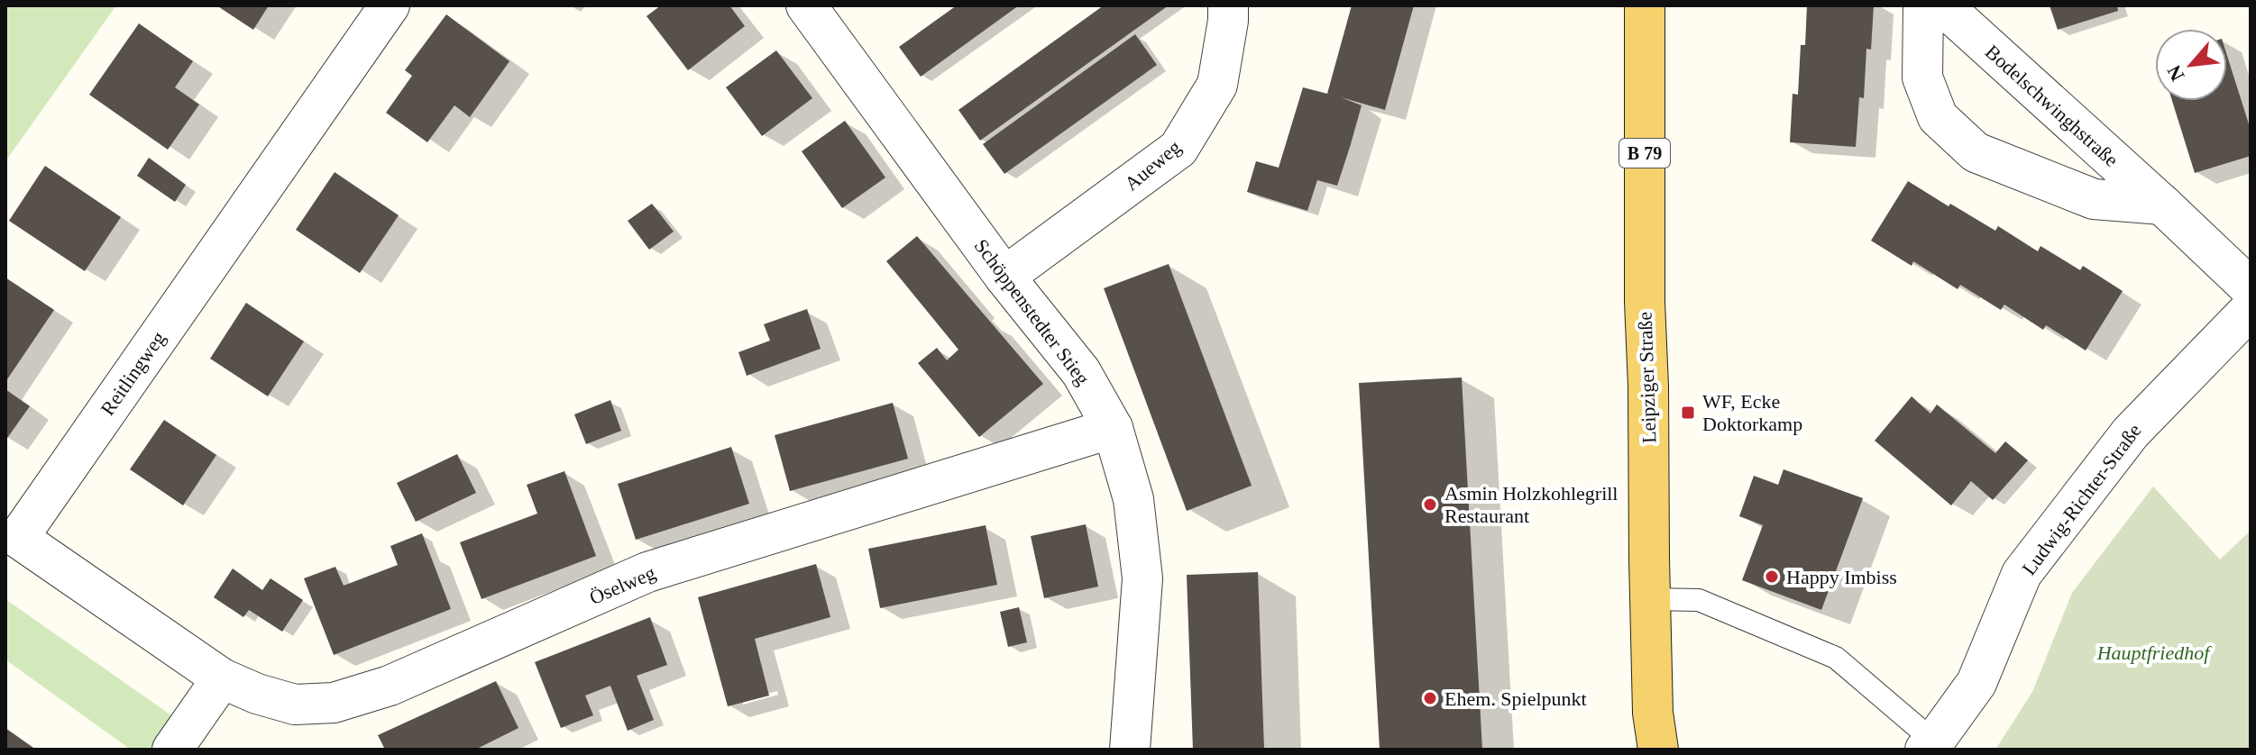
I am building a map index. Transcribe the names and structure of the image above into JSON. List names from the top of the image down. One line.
{"streets":{"main road":["B 79","Leipziger Straße"],"street":["Bodelschwinghstraße","Aueweg","Schöppenstedter Stieg","Reitlingweg","Ludwig-Richter-Straße","Öselweg"]},"crossings":[["Aueweg","Schöppenstedter Stieg"],["Schöppenstedter Stieg","Öselweg"],["Reitlingweg","Öselweg"]],"parks":["Hauptfriedhof"],"places":{"transit":["WF, Ecke Doktorkamp"],"other":["Asmin Holzkohlegrill Restaurant","Happy Imbiss","Ehem. Spielpunkt"]},"north":"bottom left"}
